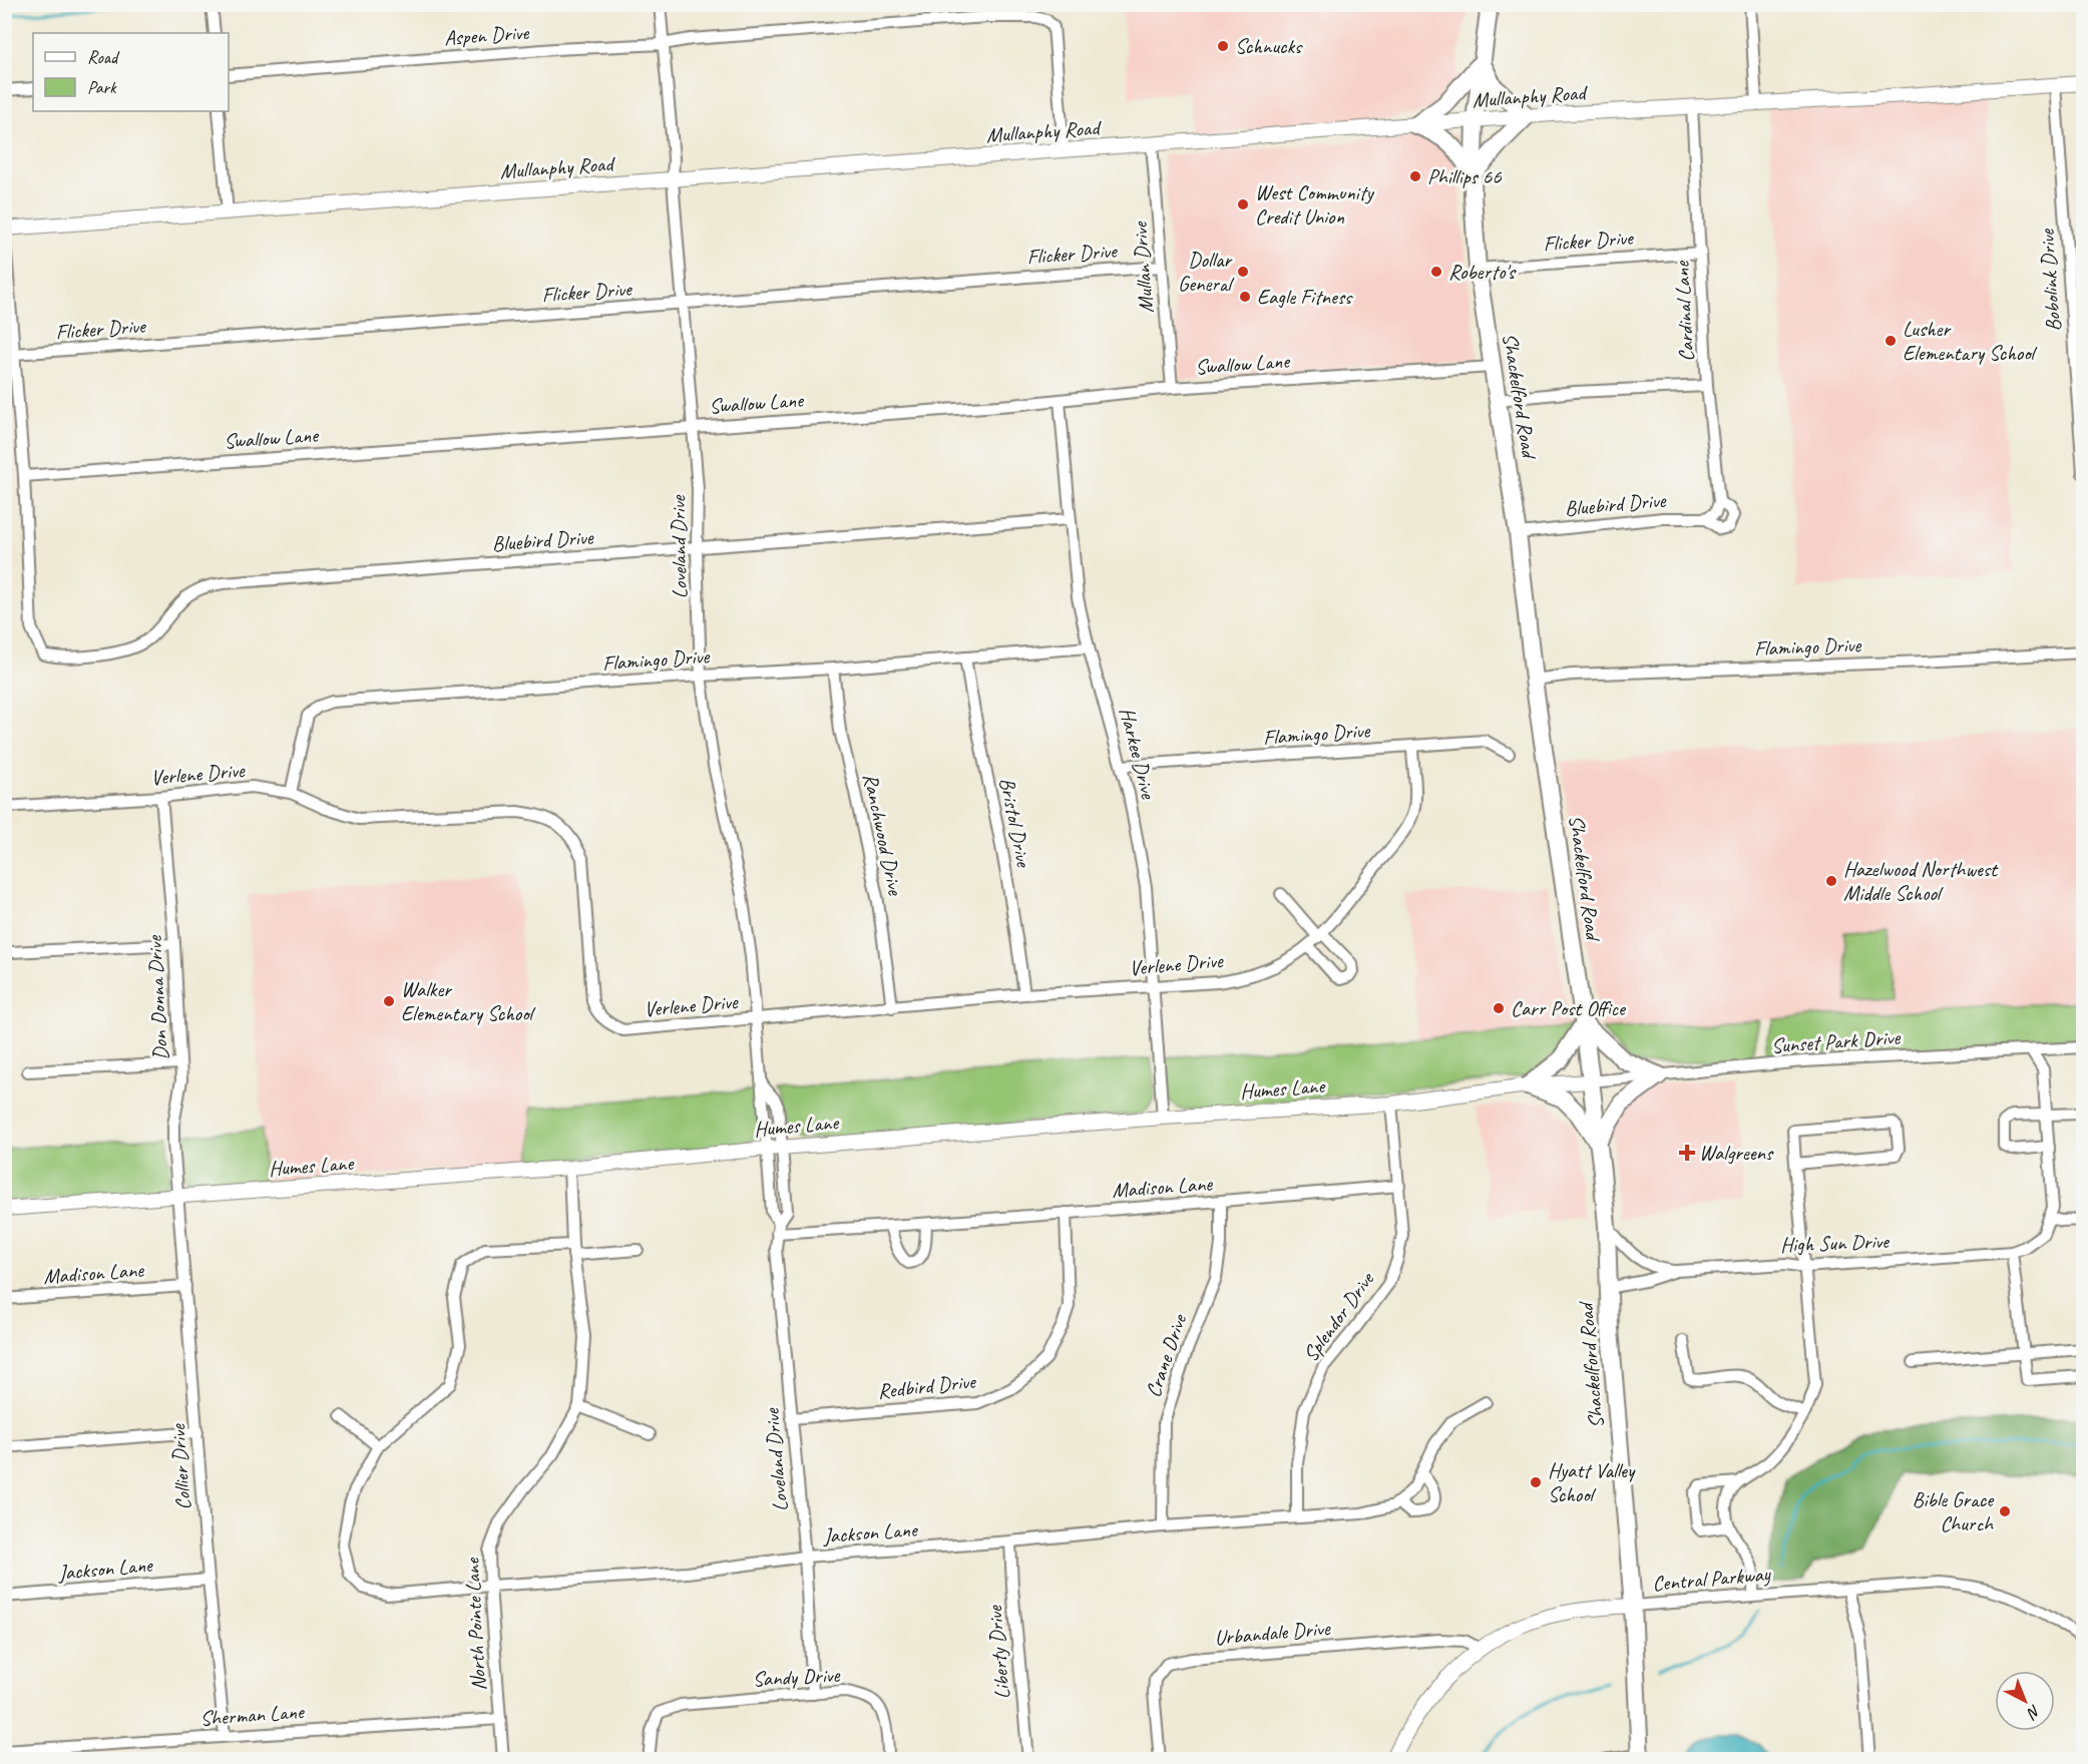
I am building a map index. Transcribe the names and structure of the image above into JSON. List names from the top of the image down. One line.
{"streets":{"main road":["Shackelford Road"],"street":["Aspen Drive","Mullanphy Road","Flicker Drive","Mullan Drive","Bobolink Drive","Cardinal Lane","Swallow Lane","Bluebird Drive","Loveland Drive","Flamingo Drive","Harkee Drive","Verlene Drive","Bristol Drive","Ranchwood Drive","Don Donna Drive","Sunset Park Drive","Humes Lane","Madison Lane","High Sun Drive","Splendor Drive","Crane Drive","Redbird Drive","Collier Drive","Jackson Lane","Central Parkway","North Pointe Lane","Urbandale Drive","Liberty Drive","Sandy Drive","Sherman Lane"]},"crossings":[["Aspen Drive","Mullanphy Road"],["Aspen Drive","Loveland Drive"],["Mullanphy Road","Mullan Drive"],["Mullanphy Road","Bobolink Drive"],["Mullanphy Road","Cardinal Lane"],["Mullanphy Road","Shackelford Road"],["Mullanphy Road","Loveland Drive"],["Flicker Drive","Mullan Drive"],["Flicker Drive","Cardinal Lane"],["Flicker Drive","Shackelford Road"],["Flicker Drive","Loveland Drive"],["Mullan Drive","Swallow Lane"],["Cardinal Lane","Bluebird Drive"],["Swallow Lane","Shackelford Road"],["Swallow Lane","Bluebird Drive"],["Swallow Lane","Loveland Drive"],["Swallow Lane","Harkee Drive"],["Shackelford Road","Bluebird Drive"],["Shackelford Road","Flamingo Drive"],["Shackelford Road","Sunset Park Drive"],["Shackelford Road","Humes Lane"],["Shackelford Road","High Sun Drive"],["Shackelford Road","Central Parkway"],["Bluebird Drive","Loveland Drive"],["Bluebird Drive","Harkee Drive"],["Loveland Drive","Flamingo Drive"],["Loveland Drive","Verlene Drive"],["Loveland Drive","Humes Lane"],["Loveland Drive","Madison Lane"],["Loveland Drive","Redbird Drive"],["Loveland Drive","Jackson Lane"],["Loveland Drive","Sandy Drive"],["Flamingo Drive","Harkee Drive"],["Flamingo Drive","Verlene Drive"],["Flamingo Drive","Bristol Drive"],["Flamingo Drive","Ranchwood Drive"],["Harkee Drive","Verlene Drive"],["Harkee Drive","Humes Lane"],["Verlene Drive","Bristol Drive"],["Verlene Drive","Ranchwood Drive"],["Verlene Drive","Don Donna Drive"],["Don Donna Drive","Humes Lane"],["Don Donna Drive","Collier Drive"],["Sunset Park Drive","Humes Lane"],["Sunset Park Drive","High Sun Drive"],["Humes Lane","Splendor Drive"],["Humes Lane","Collier Drive"],["Humes Lane","North Pointe Lane"],["Madison Lane","Splendor Drive"],["Madison Lane","Crane Drive"],["Madison Lane","Redbird Drive"],["Madison Lane","Collier Drive"],["Splendor Drive","Jackson Lane"],["Crane Drive","Jackson Lane"],["Collier Drive","Jackson Lane"],["Collier Drive","Sherman Lane"],["Jackson Lane","North Pointe Lane"],["Jackson Lane","Liberty Drive"],["Central Parkway","Urbandale Drive"],["North Pointe Lane","Sherman Lane"]],"places":{"other":["Schnucks","Phillips 66","West Community Credit Union","Dollar General","Roberto's","Eagle Fitness","Lusher Elementary School","Hazelwood Northwest Middle School","Walker Elementary School","Carr Post Office","Hyatt Valley School","Bible Grace Church"],"health":["Walgreens"]},"legend":["Road","Park"],"north":"bottom right"}
